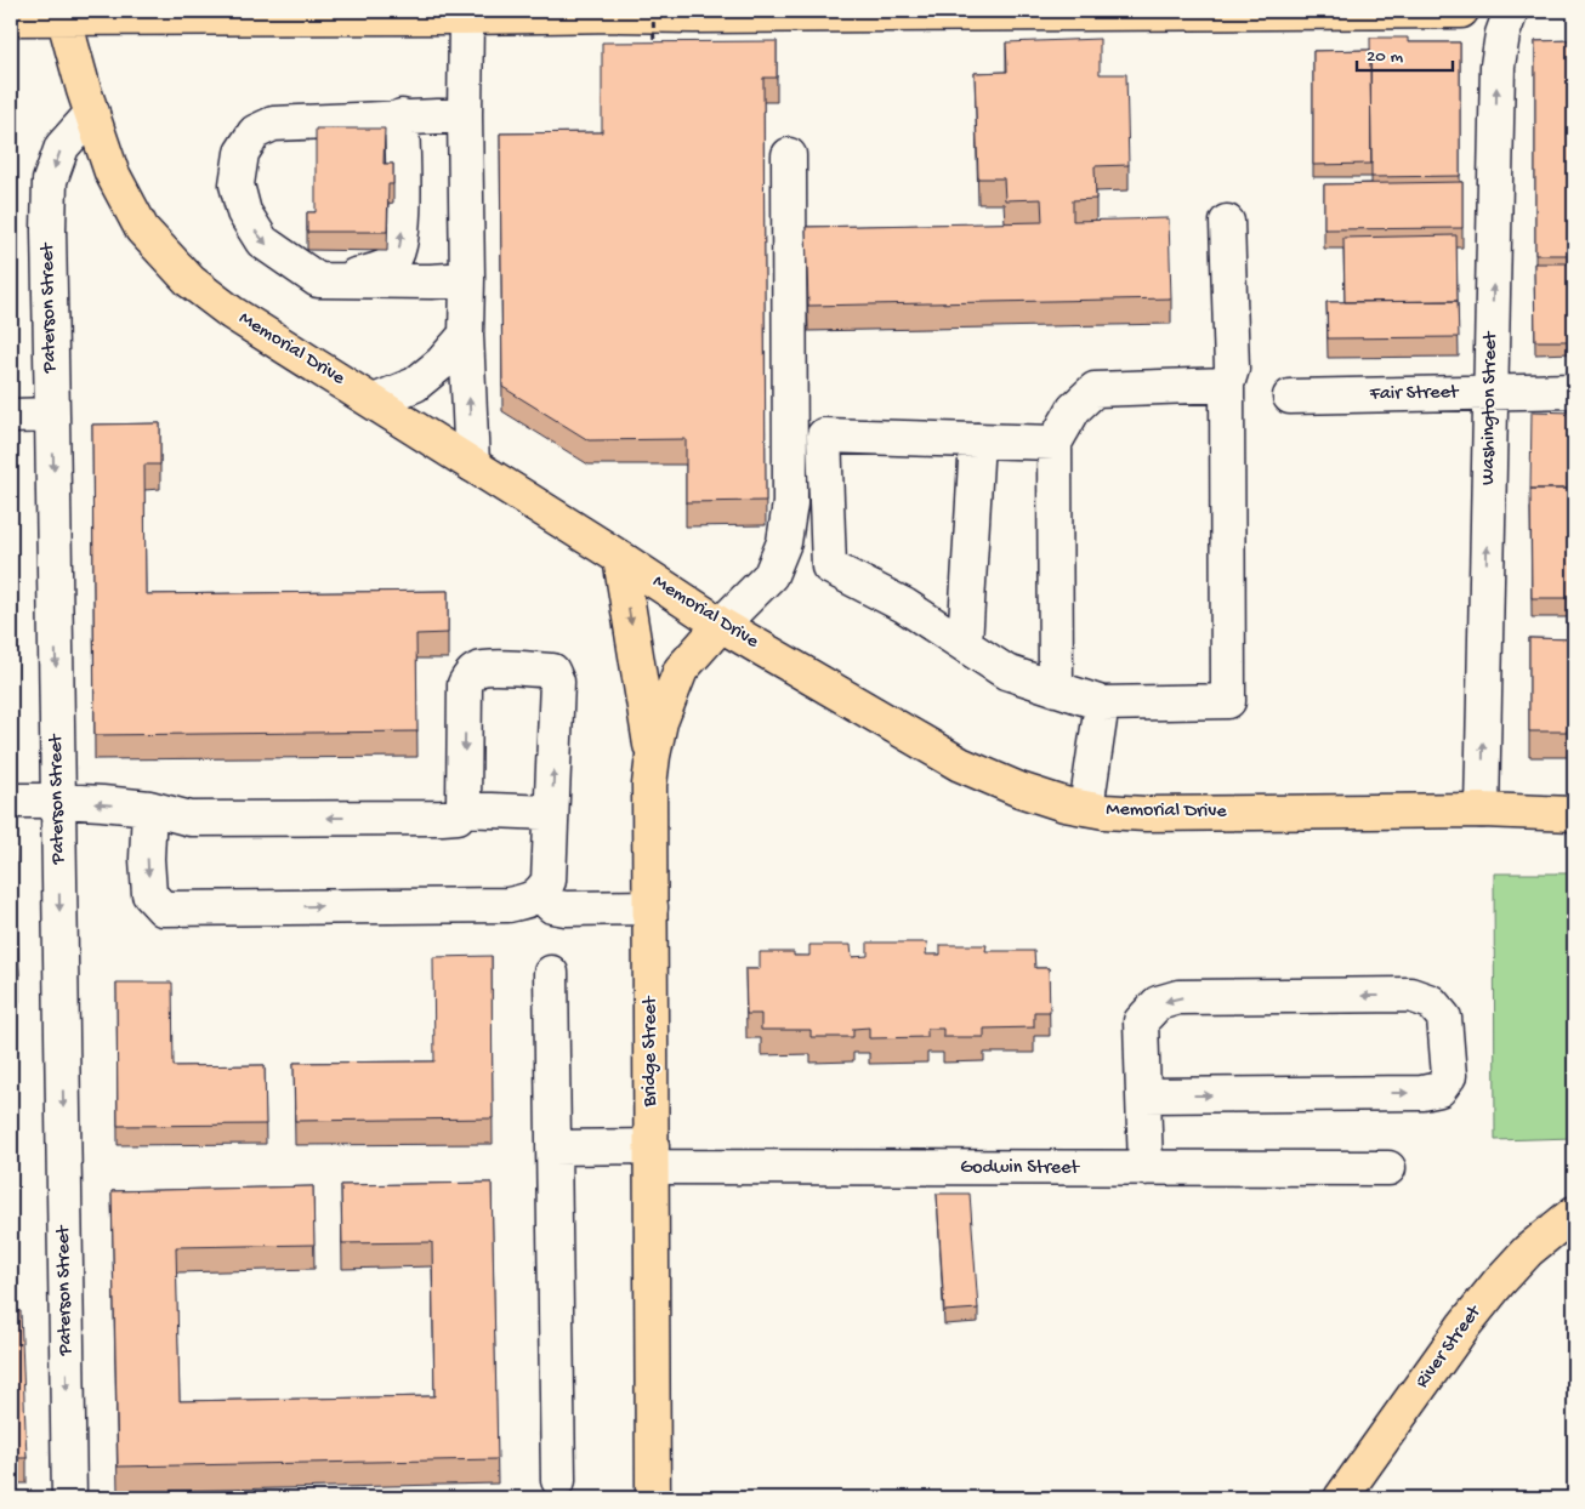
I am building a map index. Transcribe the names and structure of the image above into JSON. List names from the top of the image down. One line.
{"streets":{"main road":["Memorial Drive","Bridge Street","River Street"],"street":["Paterson Street","Fair Street","Washington Street","Godwin Street"]},"crossings":[["Paterson Street","Memorial Drive"],["Memorial Drive","Washington Street"],["Memorial Drive","Bridge Street"],["Fair Street","Washington Street"],["Bridge Street","Godwin Street"]],"one_way":["Paterson Street","Washington Street"],"scale_bar":"20 m"}
